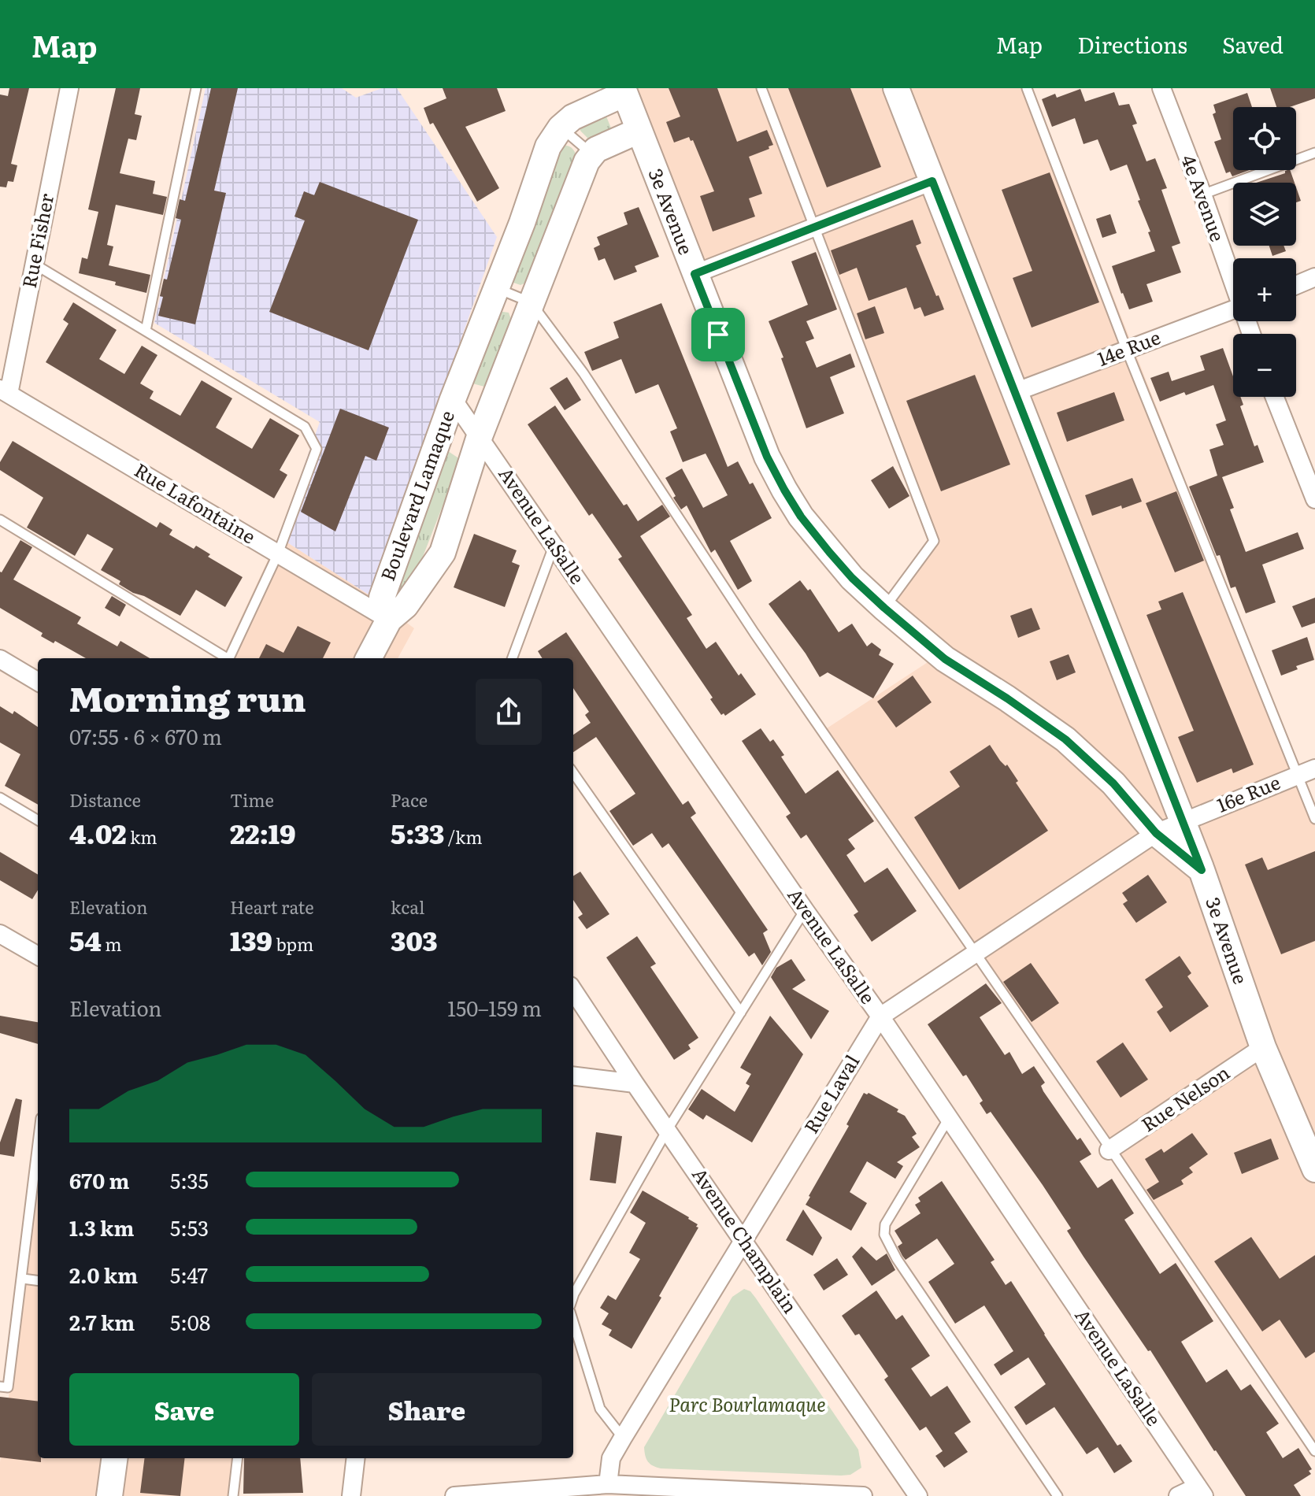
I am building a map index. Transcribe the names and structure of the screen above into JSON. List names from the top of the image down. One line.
{"streets":{"street":["4e Avenue","3e Avenue","Rue Fisher","14e Rue","Boulevard Lamaque","Rue Lafontaine","Avenue LaSalle","16e Rue","Rue Laval","Rue Nelson","Avenue Champlain"]},"crossings":[["3e Avenue","Boulevard Lamaque"],["3e Avenue","Rue Laval"],["3e Avenue","Rue Nelson"],["Rue Fisher","Rue Lafontaine"],["Boulevard Lamaque","Rue Lafontaine"],["Boulevard Lamaque","Avenue LaSalle"],["Avenue LaSalle","Rue Laval"],["16e Rue","Rue Laval"],["Rue Laval","Avenue Champlain"]],"parks":["Parc Bourlamaque"],"page":{"header":"Map","nav":["Map","Directions","Saved"],"map_buttons":["+","−"],"heading":["Morning run","07:55 · 6 × 670 m"],"stats":[["Distance","4.02 km"],["Time","22:19"],["Pace","5:33 /km"],["Elevation","54 m"],["Heart rate","139 bpm"],["kcal","303"]],"chart":["Elevation","150–159 m"],"list":[{"name":"670 m","note":"5:35"},{"name":"1.3 km","note":"5:53"},{"name":"2.0 km","note":"5:47"},{"name":"2.7 km","note":"5:08"}],"buttons":["Save","Share"]}}
